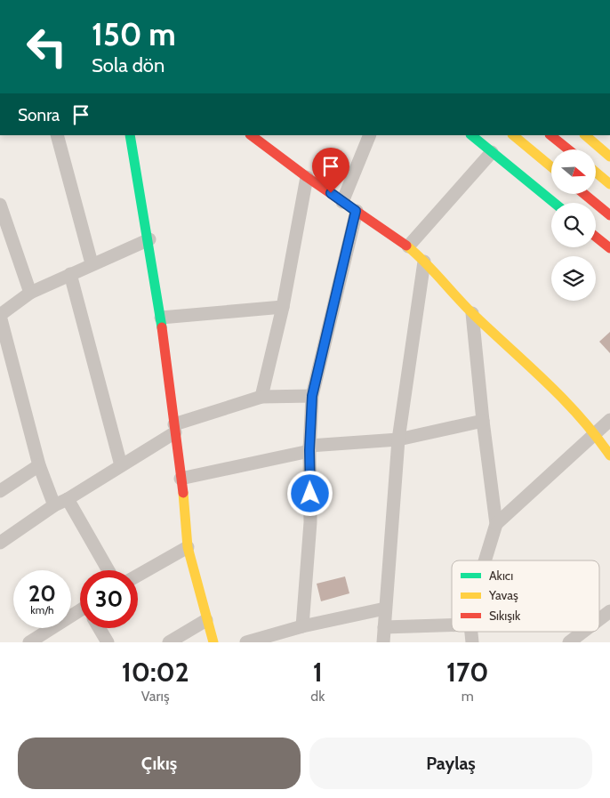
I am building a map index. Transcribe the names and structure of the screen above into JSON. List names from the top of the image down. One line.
{"legend":["Akıcı","Yavaş","Sıkışık"],"north":"right","page":{"turn":["150 m","Sola dön"],"then":"Sonra","speed":"20 km/h","limit":"30","eta":["10:02","Varış","1","dk","170","m"],"buttons":["Çıkış","Paylaş"]}}
